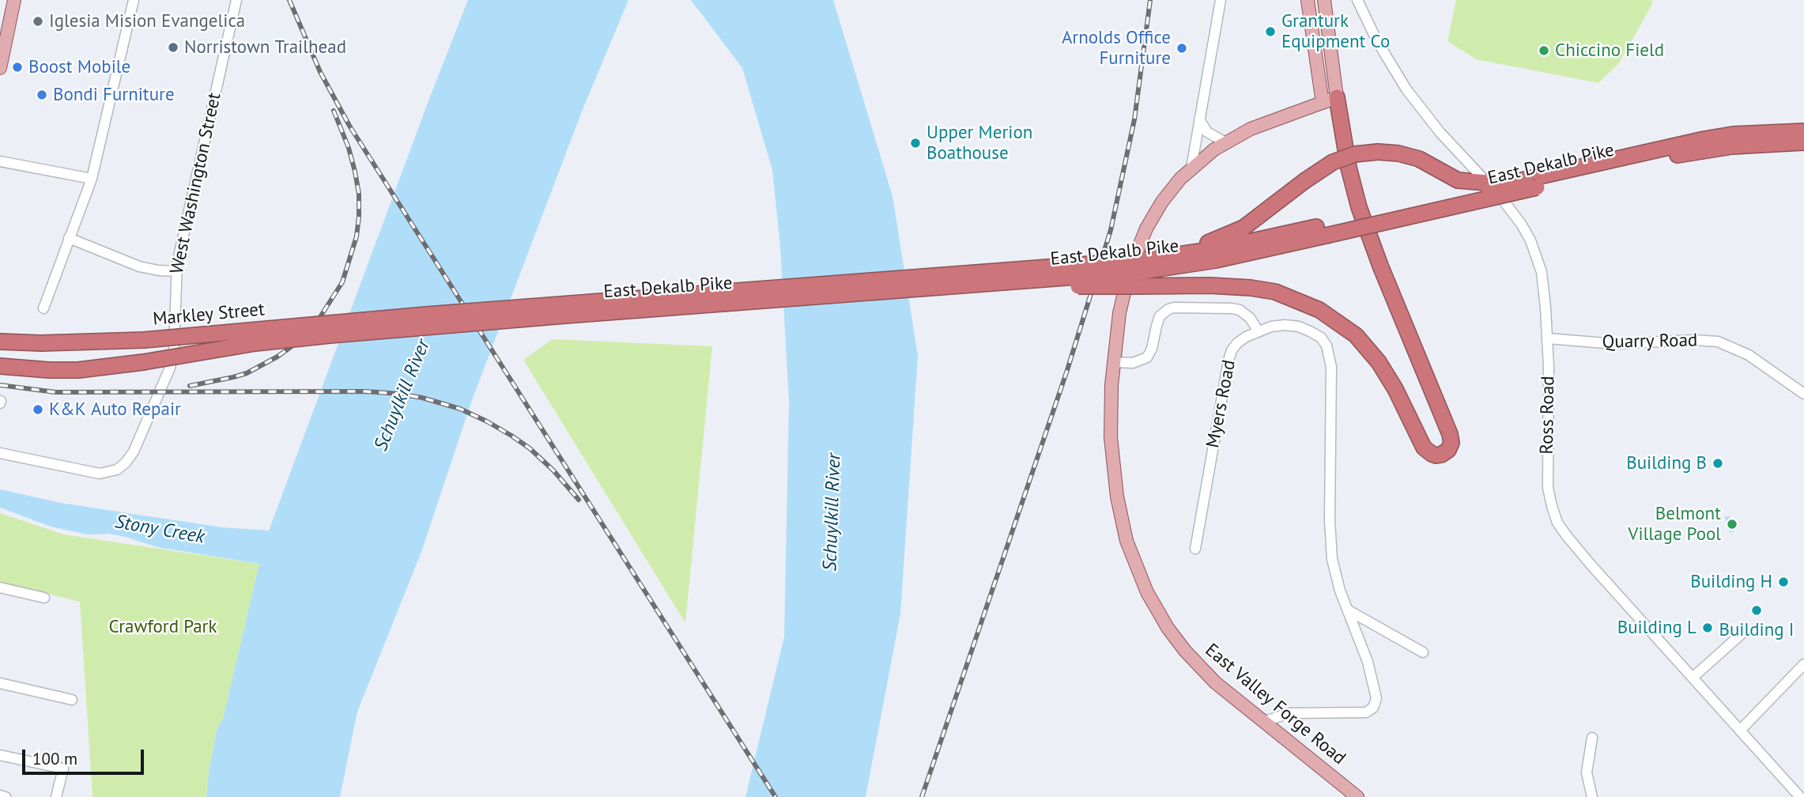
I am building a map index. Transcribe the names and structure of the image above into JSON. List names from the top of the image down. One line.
{"streets":{"highway":["East Dekalb Pike","Markley Street"],"main road":["East Valley Forge Road"],"street":["West Washington Street","Quarry Road","Myers Road","Ross Road"]},"crossings":[["East Dekalb Pike","Markley Street"],["Quarry Road","Ross Road"],["Myers Road","East Valley Forge Road"]],"water":["Schuylkill River","Stony Creek"],"parks":["Crawford Park"],"places":["Iglesia Mision Evangelica","Granturk Equipment Co","Norristown Trailhead","Arnolds Office Furniture","Chiccino Field","Boost Mobile","Bondi Furniture","Upper Merion Boathouse","K&K Auto Repair","Building B","Belmont Village Pool","Building H","Building I","Building L"],"scale_bar":"100 m"}
